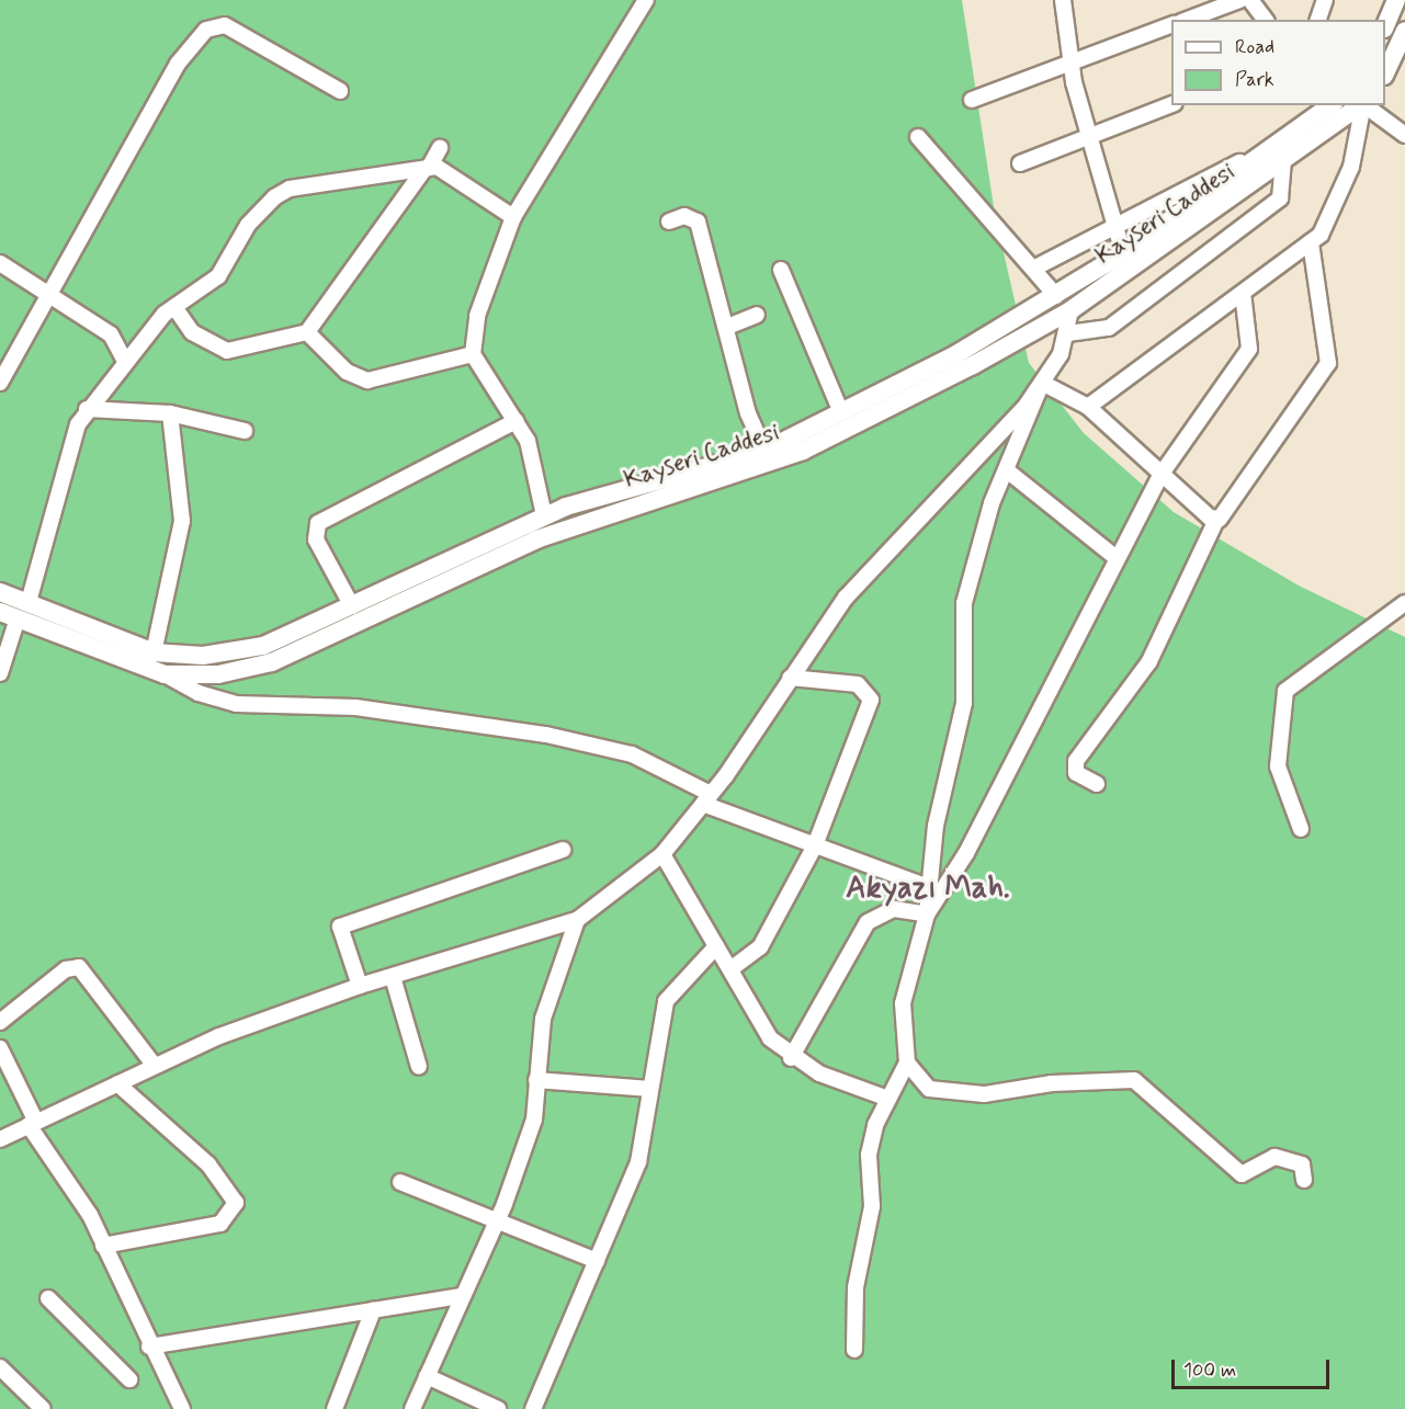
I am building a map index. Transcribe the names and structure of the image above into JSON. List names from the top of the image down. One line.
{"streets":{"main road":["Kayseri Caddesi"]},"districts":["Akyazı Mah."],"legend":["Road","Park"],"scale_bar":"100 m"}
